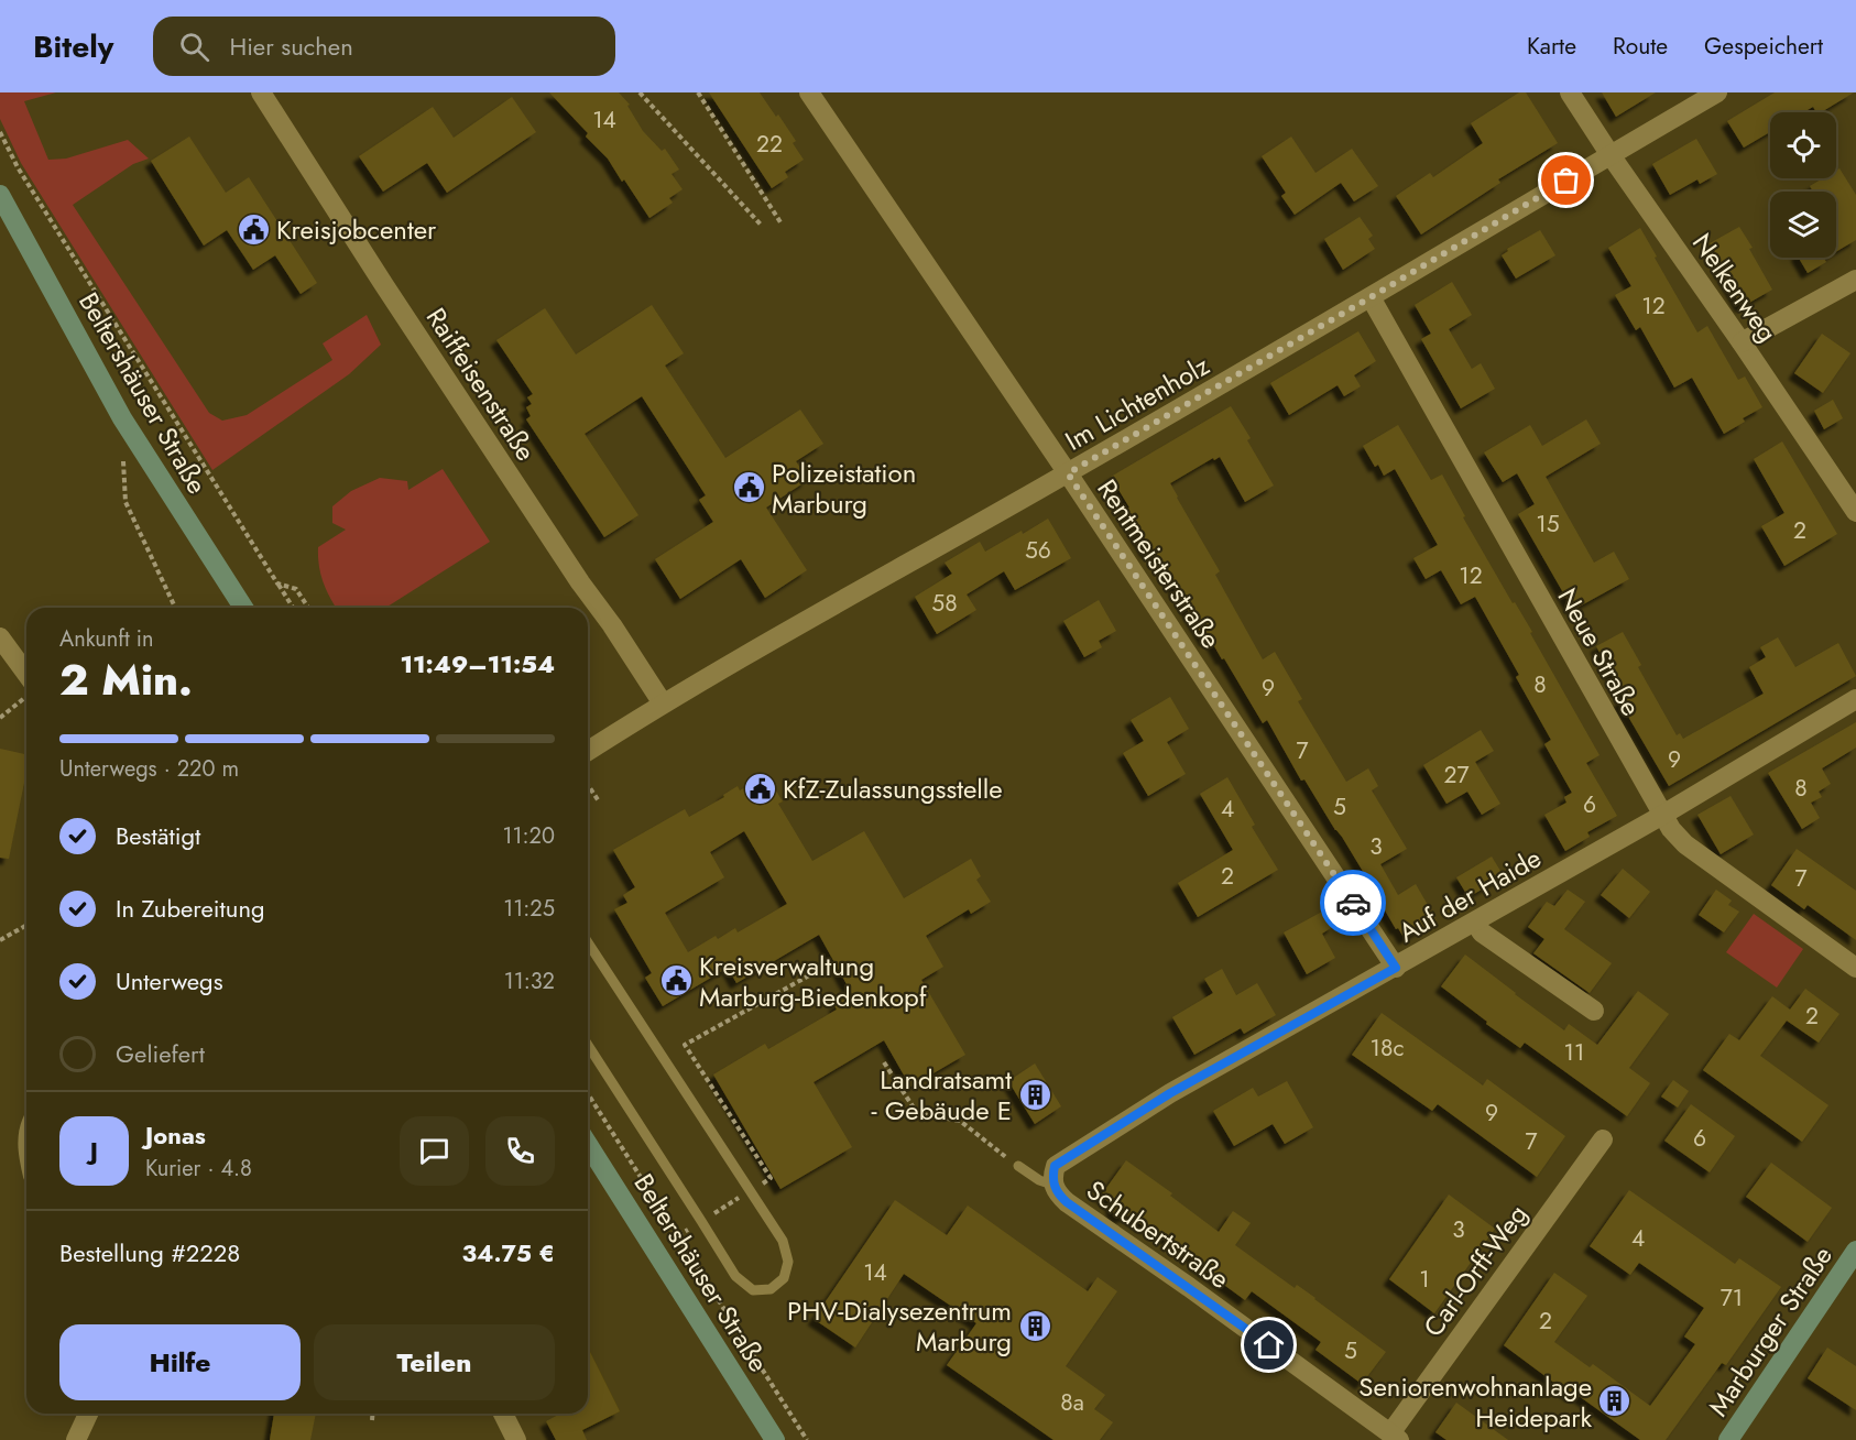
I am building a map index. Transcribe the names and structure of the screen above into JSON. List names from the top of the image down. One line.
{"streets":{"main road":["Beltershäuser Straße","Marburger Straße"],"street":["Nelkenweg","Raiffeisenstraße","Im Lichtenholz","Rentmeisterstraße","Neue Straße","Auf der Haide","Schubertstraße","Carl-Orff-Weg"]},"crossings":[["Nelkenweg","Im Lichtenholz"],["Raiffeisenstraße","Im Lichtenholz"],["Im Lichtenholz","Rentmeisterstraße"],["Im Lichtenholz","Neue Straße"],["Rentmeisterstraße","Auf der Haide"],["Neue Straße","Auf der Haide"],["Auf der Haide","Schubertstraße"],["Schubertstraße","Carl-Orff-Weg"]],"places":{"public building":["Kreisjobcenter","Polizeistation Marburg","KfZ-Zulassungsstelle","Kreisverwaltung Marburg-Biedenkopf"],"building":["Landratsamt - Gebäude E","PHV-Dialysezentrum Marburg","Seniorenwohnanlage Heidepark"]},"house_numbers":["14","22","12","15","2","56","12","58","8","9","7","9","27","8","6","5","4","3","2","7","2","18c","11","9","6","7","3","4","14","1","71","2","5","8a"],"page":{"header":"Bitely","search":"Hier suchen","nav":["Karte","Route","Gespeichert"],"heading":["2 Min.","Ankunft in","11:49–11:54"],"panel":["Jonas","Kurier · 4.8","Bestellung #2228","34.75 €"],"bar":"Unterwegs · 220 m","list":[["Bestätigt","11:20"],["In Zubereitung","11:25"],["Unterwegs","11:32"],"Geliefert"],"round":"J","buttons":["Hilfe","Teilen"]}}
